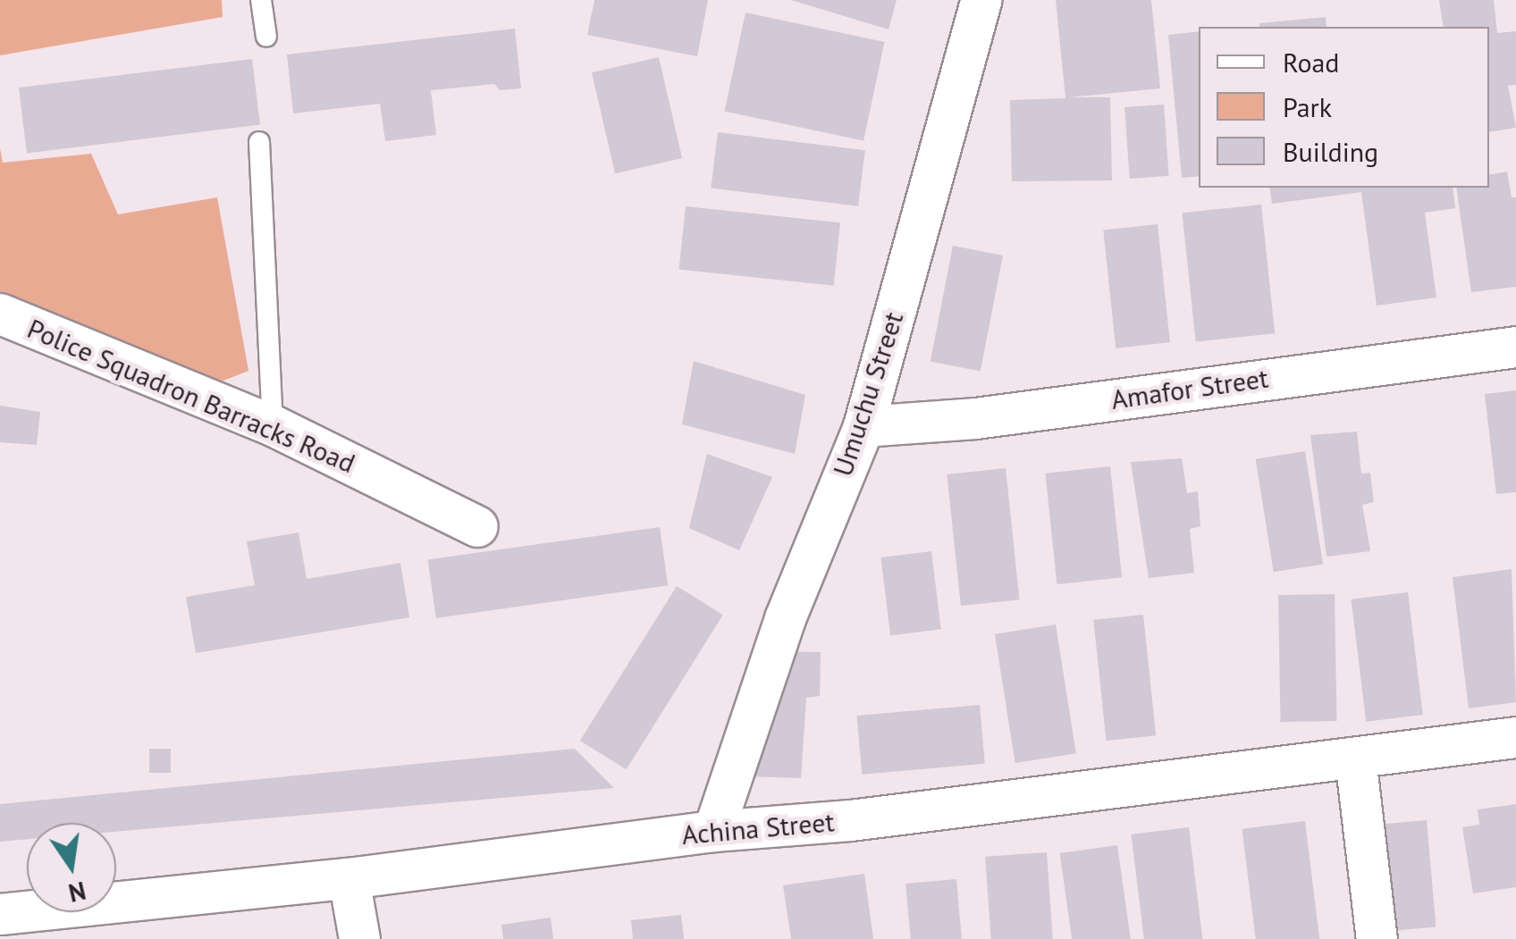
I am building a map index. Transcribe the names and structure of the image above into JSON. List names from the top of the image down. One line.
{"streets":{"street":["Amafor Street","Umuchu Street","Police Squadron Barracks Road","Achina Street"]},"crossings":[["Amafor Street","Umuchu Street"],["Umuchu Street","Achina Street"]],"legend":["Road","Park","Building"],"north":"bottom"}
